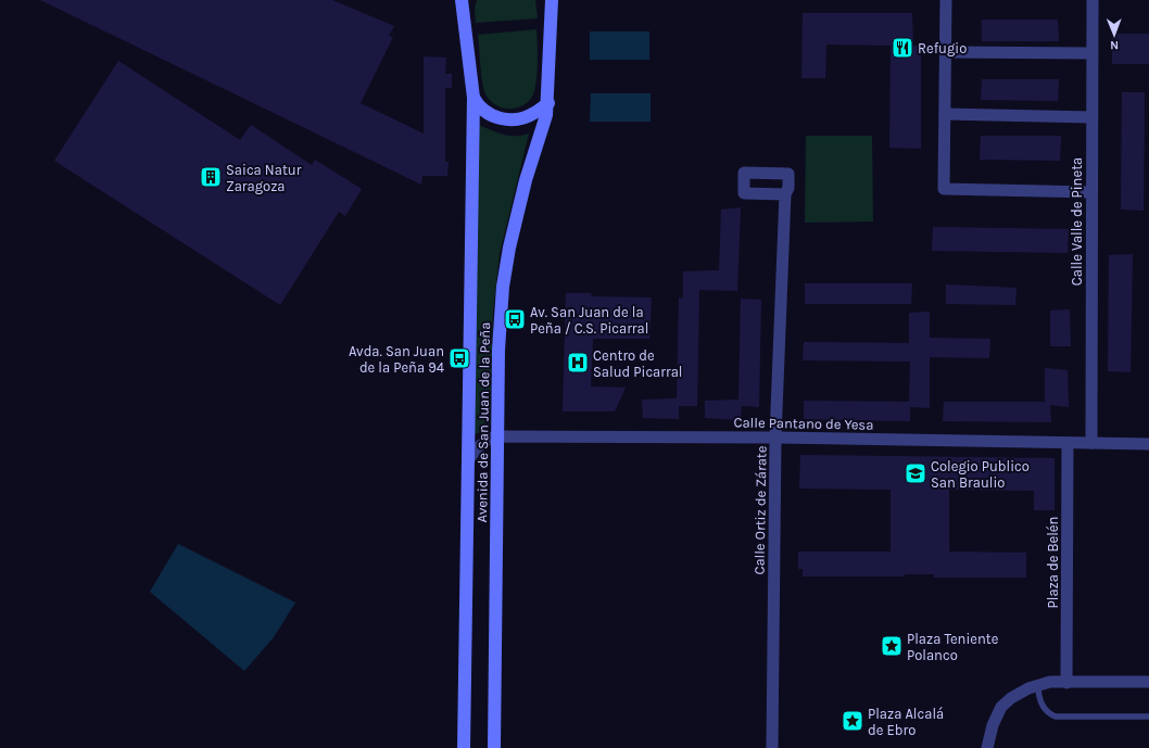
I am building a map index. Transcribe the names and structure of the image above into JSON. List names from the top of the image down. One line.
{"streets":{"main road":["Avenida de San Juan de la Peña"],"street":["Calle Valle de Pineta","Calle Pantano de Yesa","Calle Ortiz de Zárate","Plaza de Belén"]},"crossings":[["Calle Valle de Pineta","Calle Pantano de Yesa"],["Avenida de San Juan de la Peña","Calle Pantano de Yesa"],["Calle Pantano de Yesa","Calle Ortiz de Zárate"],["Calle Pantano de Yesa","Plaza de Belén"]],"places":{"restaurant":["Refugio"],"building":["Saica Natur Zaragoza"],"bus stop":["Av. San Juan de la Peña / C.S. Picarral","Avda. San Juan de la Peña 94"],"hospital":["Centro de Salud Picarral"],"school or university":["Colegio Publico San Braulio"],"place":["Plaza Teniente Polanco","Plaza Alcalá de Ebro"]},"north":"bottom"}
